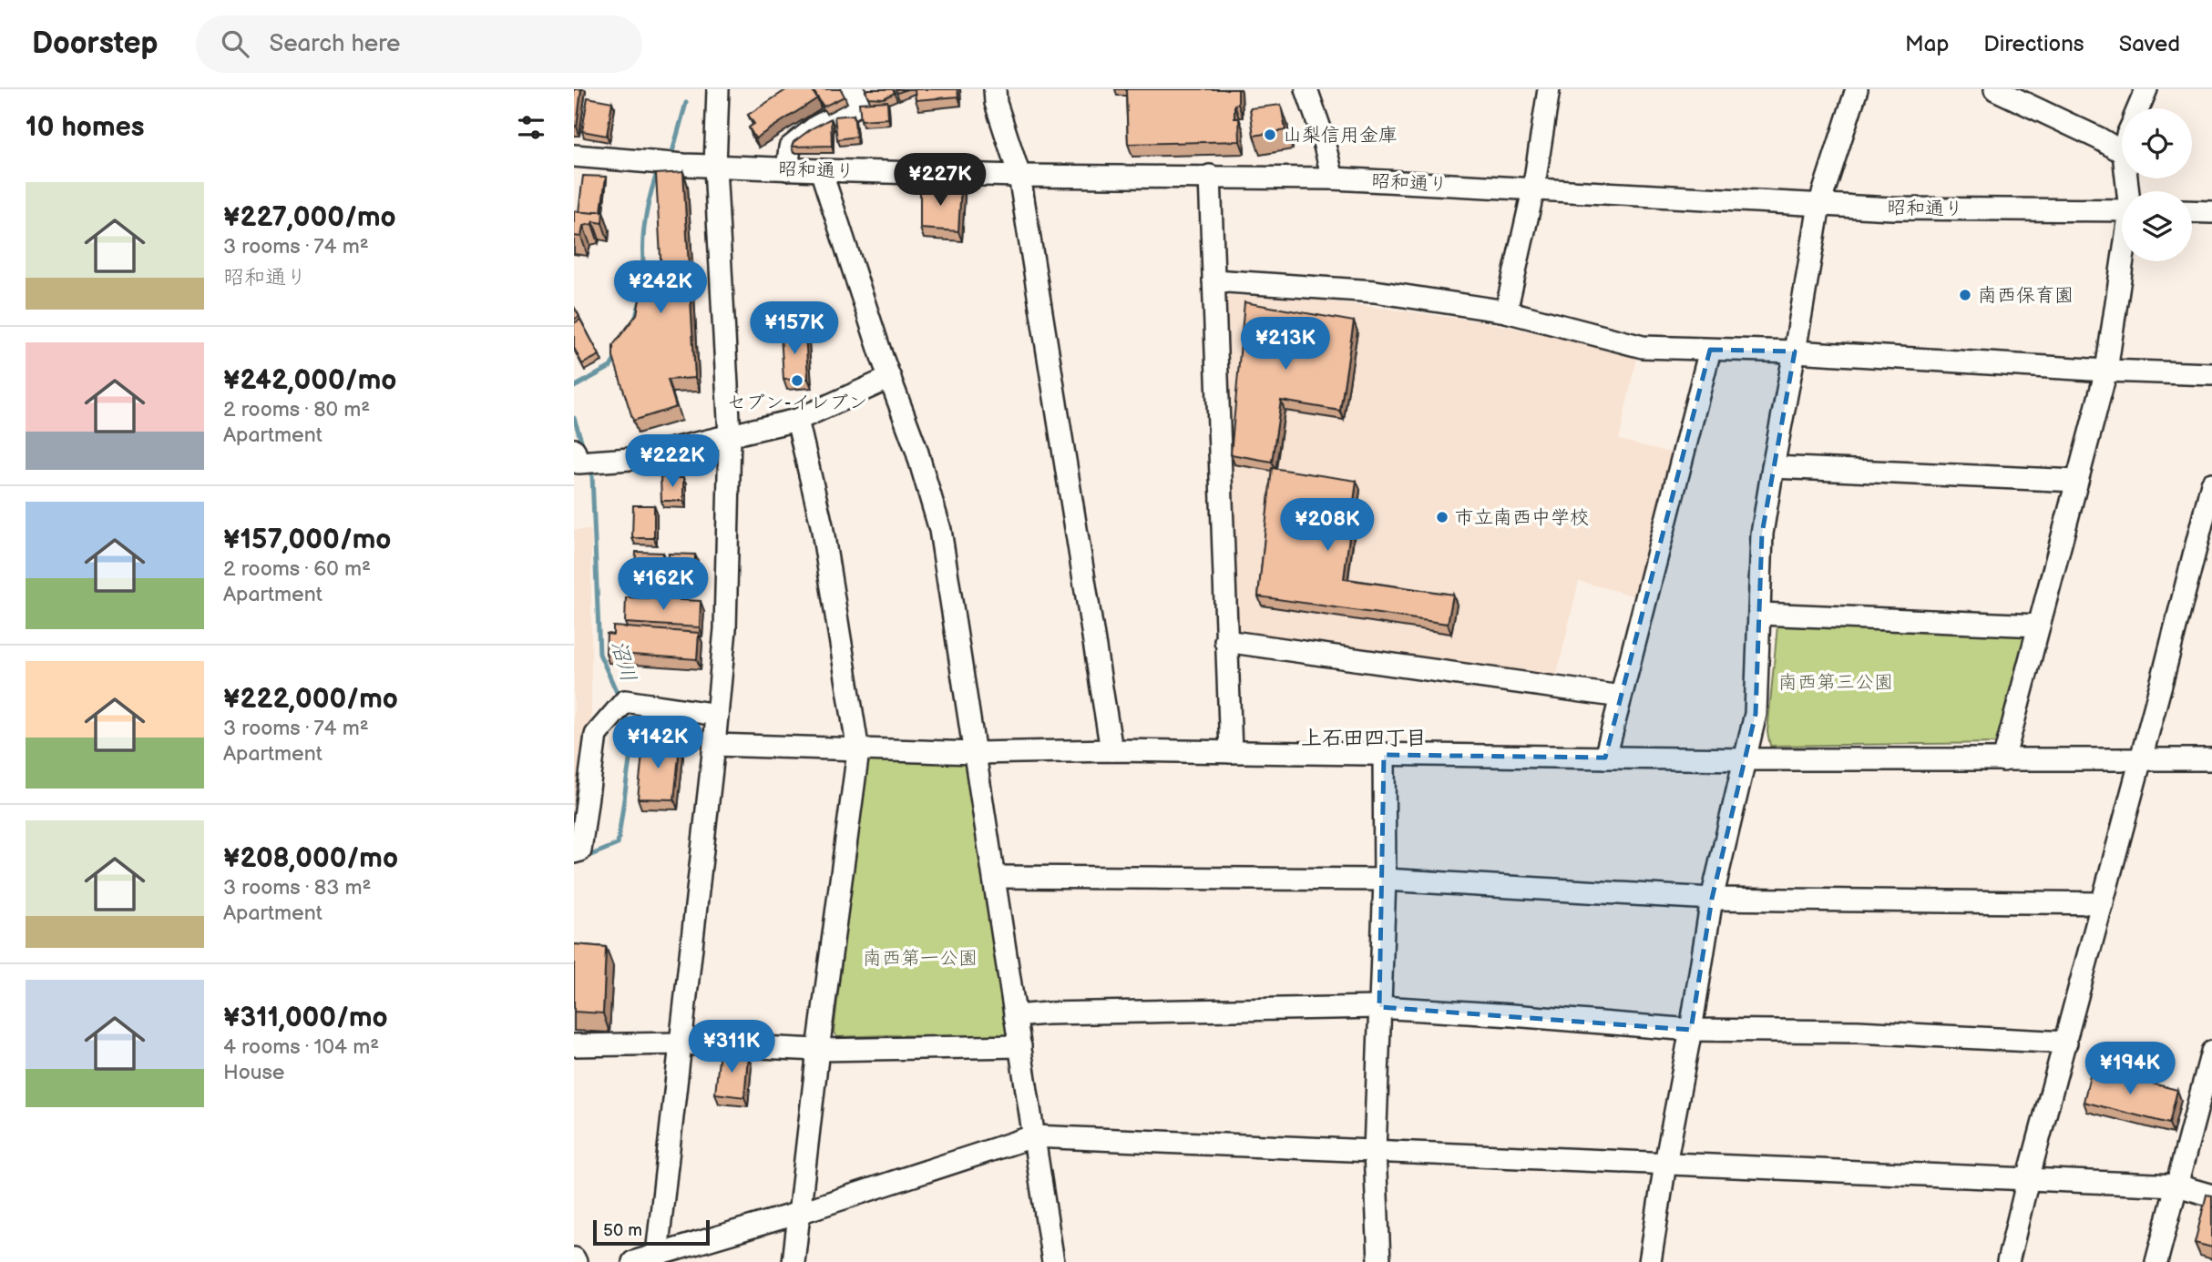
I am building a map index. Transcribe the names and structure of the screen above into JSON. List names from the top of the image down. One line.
{"streets":{"street":["昭和通り"]},"districts":["上石田四丁目"],"water":["沼川"],"parks":["南西第三公園","南西第一公園"],"places":["山梨信用金庫","南西保育園","セブン-イレブン","市立南西中学校"],"scale_bar":"50 m","page":{"header":"Doorstep","search":"Search here","nav":["Map","Directions","Saved"],"heading":"10 homes","price":["¥227K","¥242K","¥157K","¥213K","¥222K","¥208K","¥162K","¥142K","¥311K","¥194K"],"list":[{"name":"¥227,000/mo","note":"3 rooms · 74 m² · 昭和通り"},{"name":"¥242,000/mo","note":"2 rooms · 80 m² · Apartment"},{"name":"¥157,000/mo","note":"2 rooms · 60 m² · Apartment"},{"name":"¥222,000/mo","note":"3 rooms · 74 m² · Apartment"},{"name":"¥208,000/mo","note":"3 rooms · 83 m² · Apartment"},{"name":"¥311,000/mo","note":"4 rooms · 104 m² · House"}],"scale":"50 m"}}
